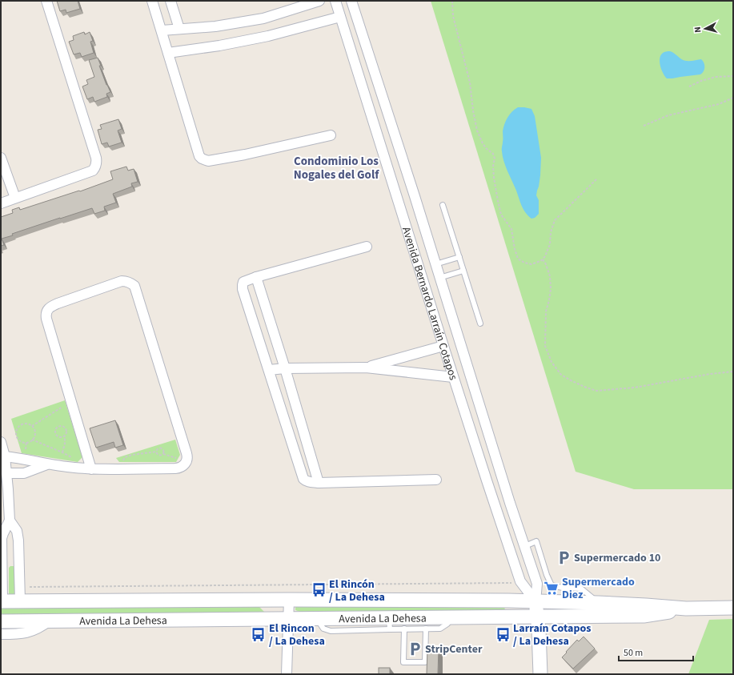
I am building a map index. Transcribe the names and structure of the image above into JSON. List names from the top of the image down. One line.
{"streets":{"street":["Avenida Bernardo Larraín Cotapos","Avenida La Dehesa"]},"crossings":[["Avenida Bernardo Larraín Cotapos","Avenida La Dehesa"]],"districts":["Condominio Los Nogales del Golf"],"places":{"parking":["Supermercado 10","StripCenter"],"supermarket":["Supermercado Diez"],"bus stop":["El Rincón / La Dehesa","El Rincon / La Dehesa","Larraín Cotapos / La Dehesa"]},"scale_bar":"50 m","north":"left"}
